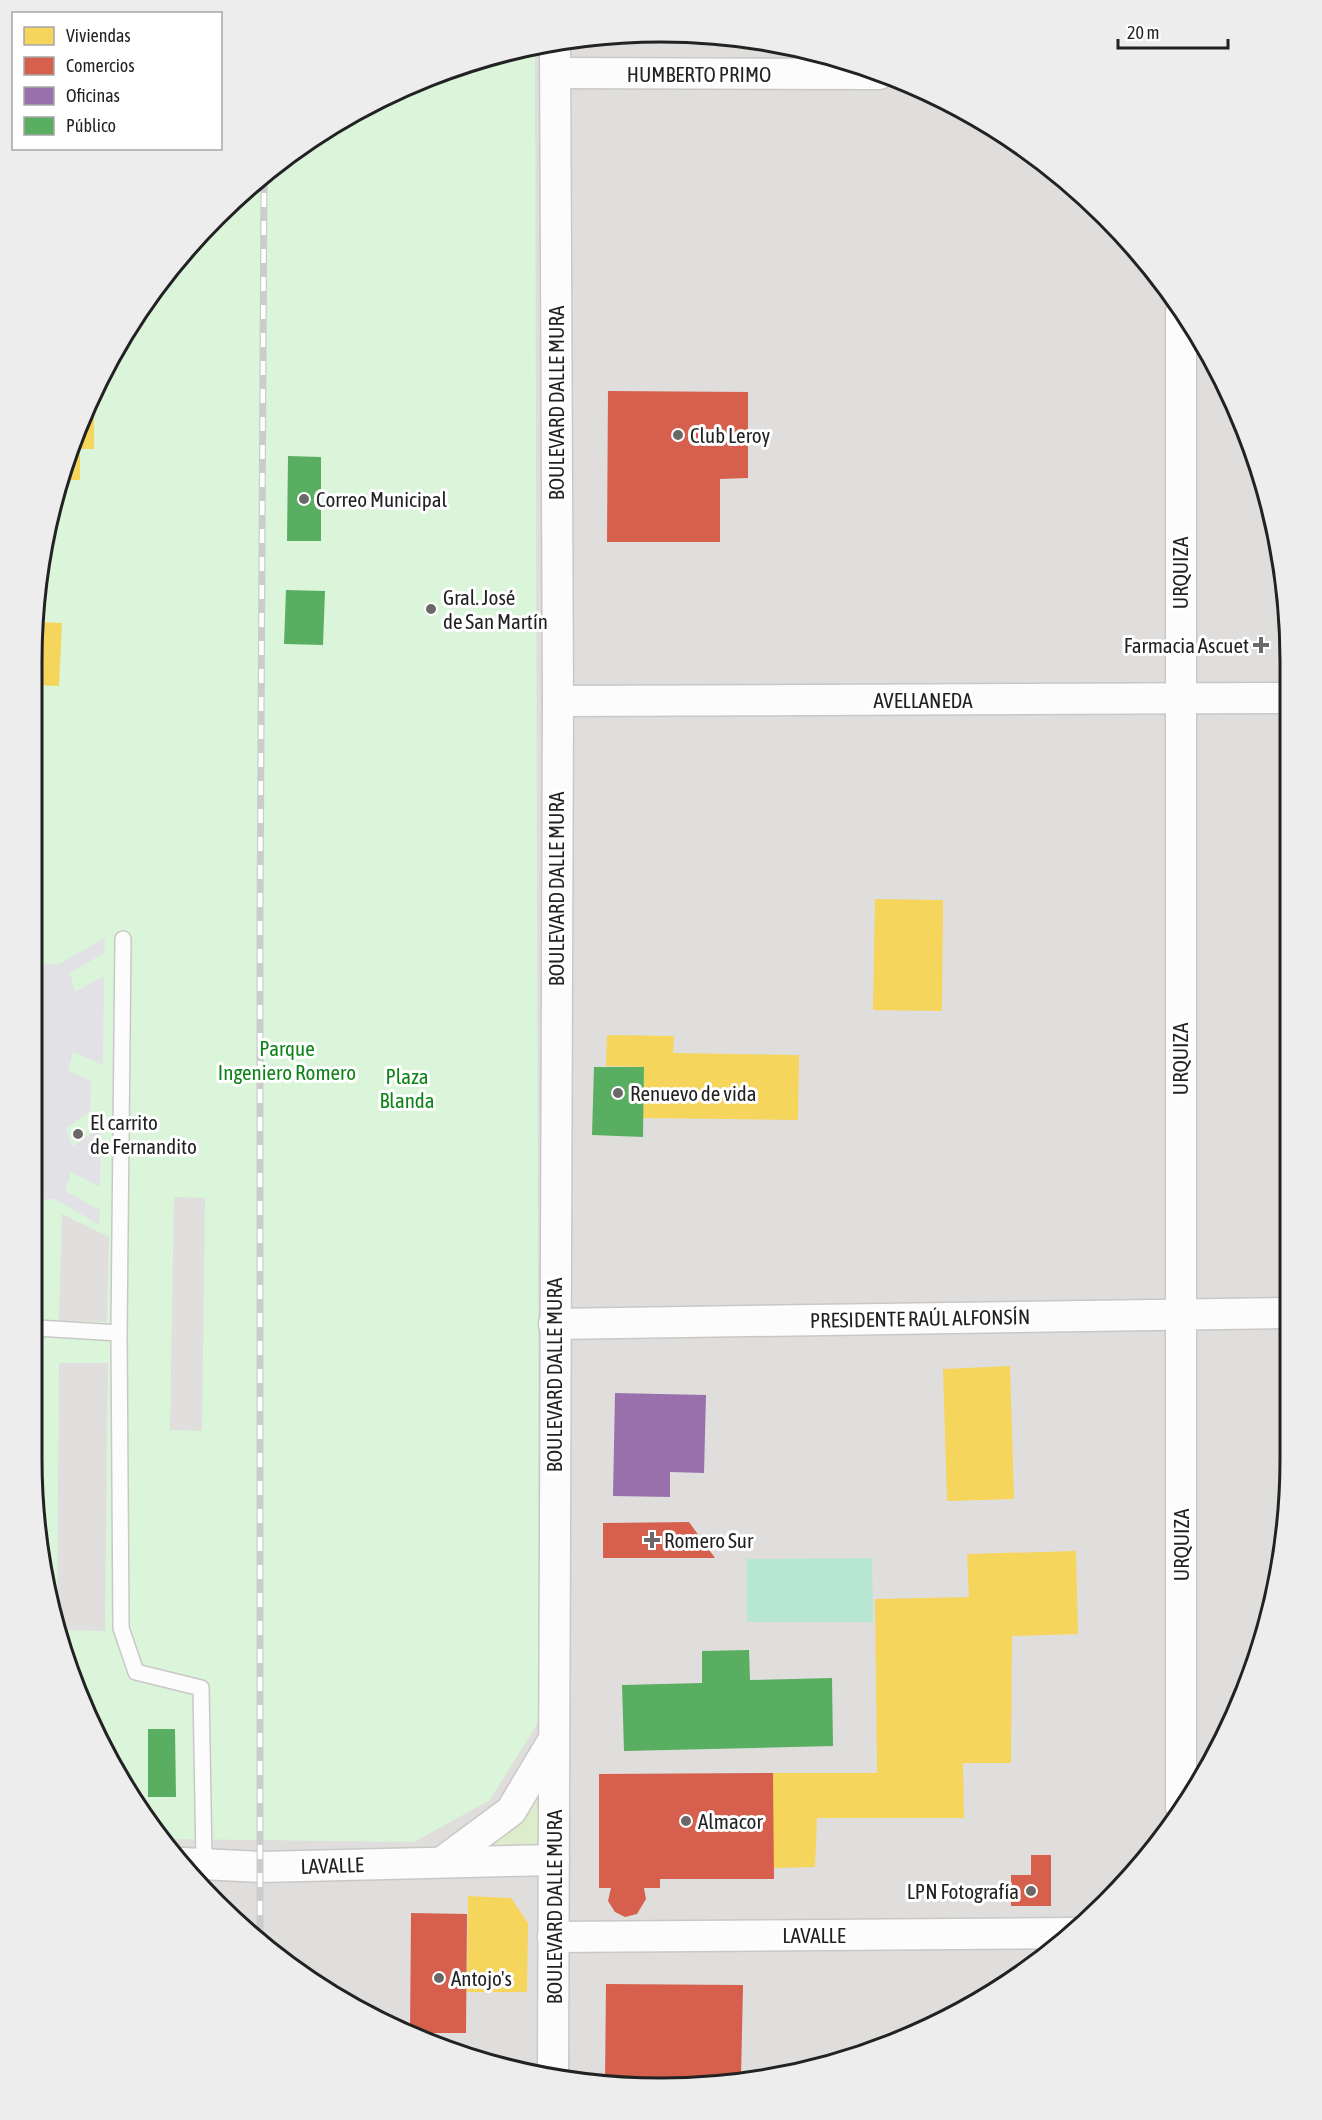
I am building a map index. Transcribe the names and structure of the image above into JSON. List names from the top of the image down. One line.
{"streets":{"street":["HUMBERTO PRIMO","BOULEVARD DALLE MURA","URQUIZA","AVELLANEDA","PRESIDENTE RAÚL ALFONSÍN","LAVALLE"]},"crossings":[["HUMBERTO PRIMO","BOULEVARD DALLE MURA"],["BOULEVARD DALLE MURA","AVELLANEDA"],["BOULEVARD DALLE MURA","PRESIDENTE RAÚL ALFONSÍN"],["BOULEVARD DALLE MURA","LAVALLE"],["URQUIZA","AVELLANEDA"],["URQUIZA","PRESIDENTE RAÚL ALFONSÍN"]],"parks":["Parque Ingeniero Romero","Plaza Blanda"],"places":{"other":["Club Leroy","Correo Municipal","Gral. José de San Martín","Renuevo de vida","El carrito de Fernandito","Almacor","LPN Fotografía","Antojo's"],"health":["Farmacia Ascuet","Romero Sur"]},"legend":["Viviendas","Comercios","Oficinas","Público"],"scale_bar":"20 m"}
